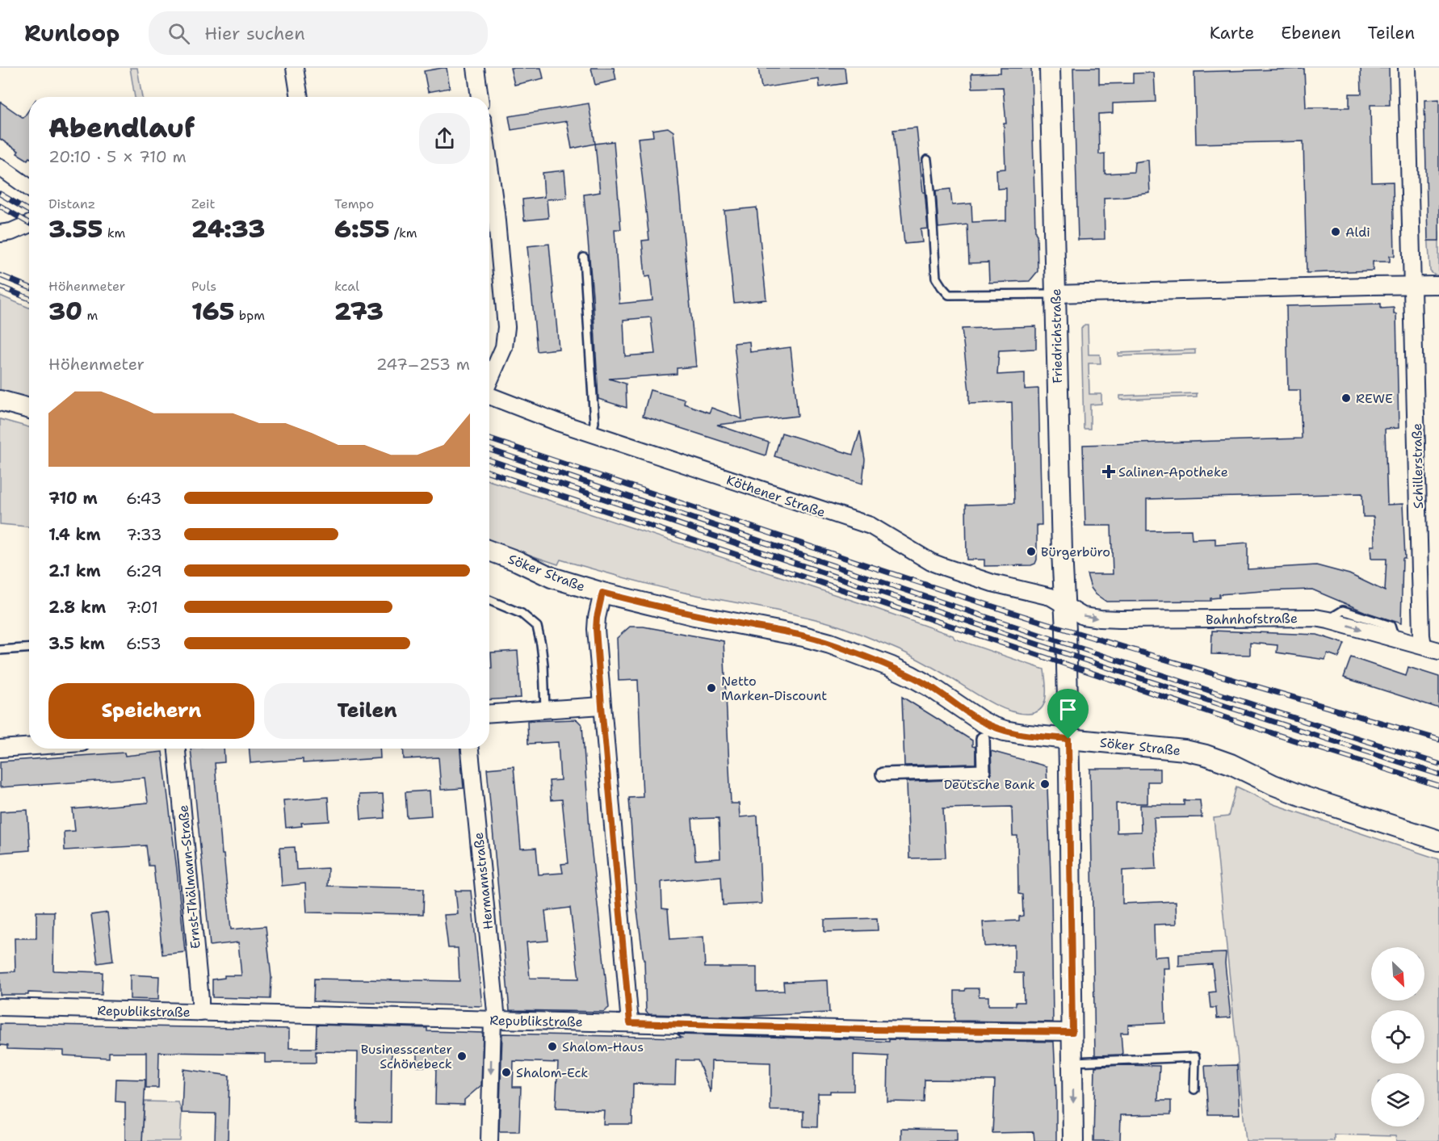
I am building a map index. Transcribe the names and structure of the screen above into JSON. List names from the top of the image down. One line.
{"streets":{"street":["Friedrichstraße","Schillerstraße","Köthener Straße","Söker Straße","Bahnhofstraße","Ernst-Thälmann-Straße","Hermannstraße","Republikstraße"]},"crossings":[["Friedrichstraße","Köthener Straße"],["Friedrichstraße","Söker Straße"],["Friedrichstraße","Bahnhofstraße"],["Friedrichstraße","Republikstraße"],["Schillerstraße","Bahnhofstraße"],["Köthener Straße","Bahnhofstraße"],["Ernst-Thälmann-Straße","Republikstraße"],["Hermannstraße","Republikstraße"]],"one_way":["Bahnhofstraße"],"places":{"other":["Aldi","REWE","Bürgerbüro","Netto Marken-Discount","Deutsche Bank","Shalom-Haus","Businesscenter Schönebeck","Shalom-Eck"],"health":["Salinen-Apotheke"]},"north":"bottom right","page":{"header":"Runloop","search":"Hier suchen","nav":["Karte","Ebenen","Teilen"],"heading":["Abendlauf","20:10 · 5 × 710 m"],"stats":[["Distanz","3.55 km"],["Zeit","24:33"],["Tempo","6:55 /km"],["Höhenmeter","30 m"],["Puls","165 bpm"],["kcal","273"]],"chart":["Höhenmeter","247–253 m"],"list":[{"name":"710 m","note":"6:43"},{"name":"1.4 km","note":"7:33"},{"name":"2.1 km","note":"6:29"},{"name":"2.8 km","note":"7:01"},{"name":"3.5 km","note":"6:53"}],"buttons":["Speichern","Teilen"]}}
